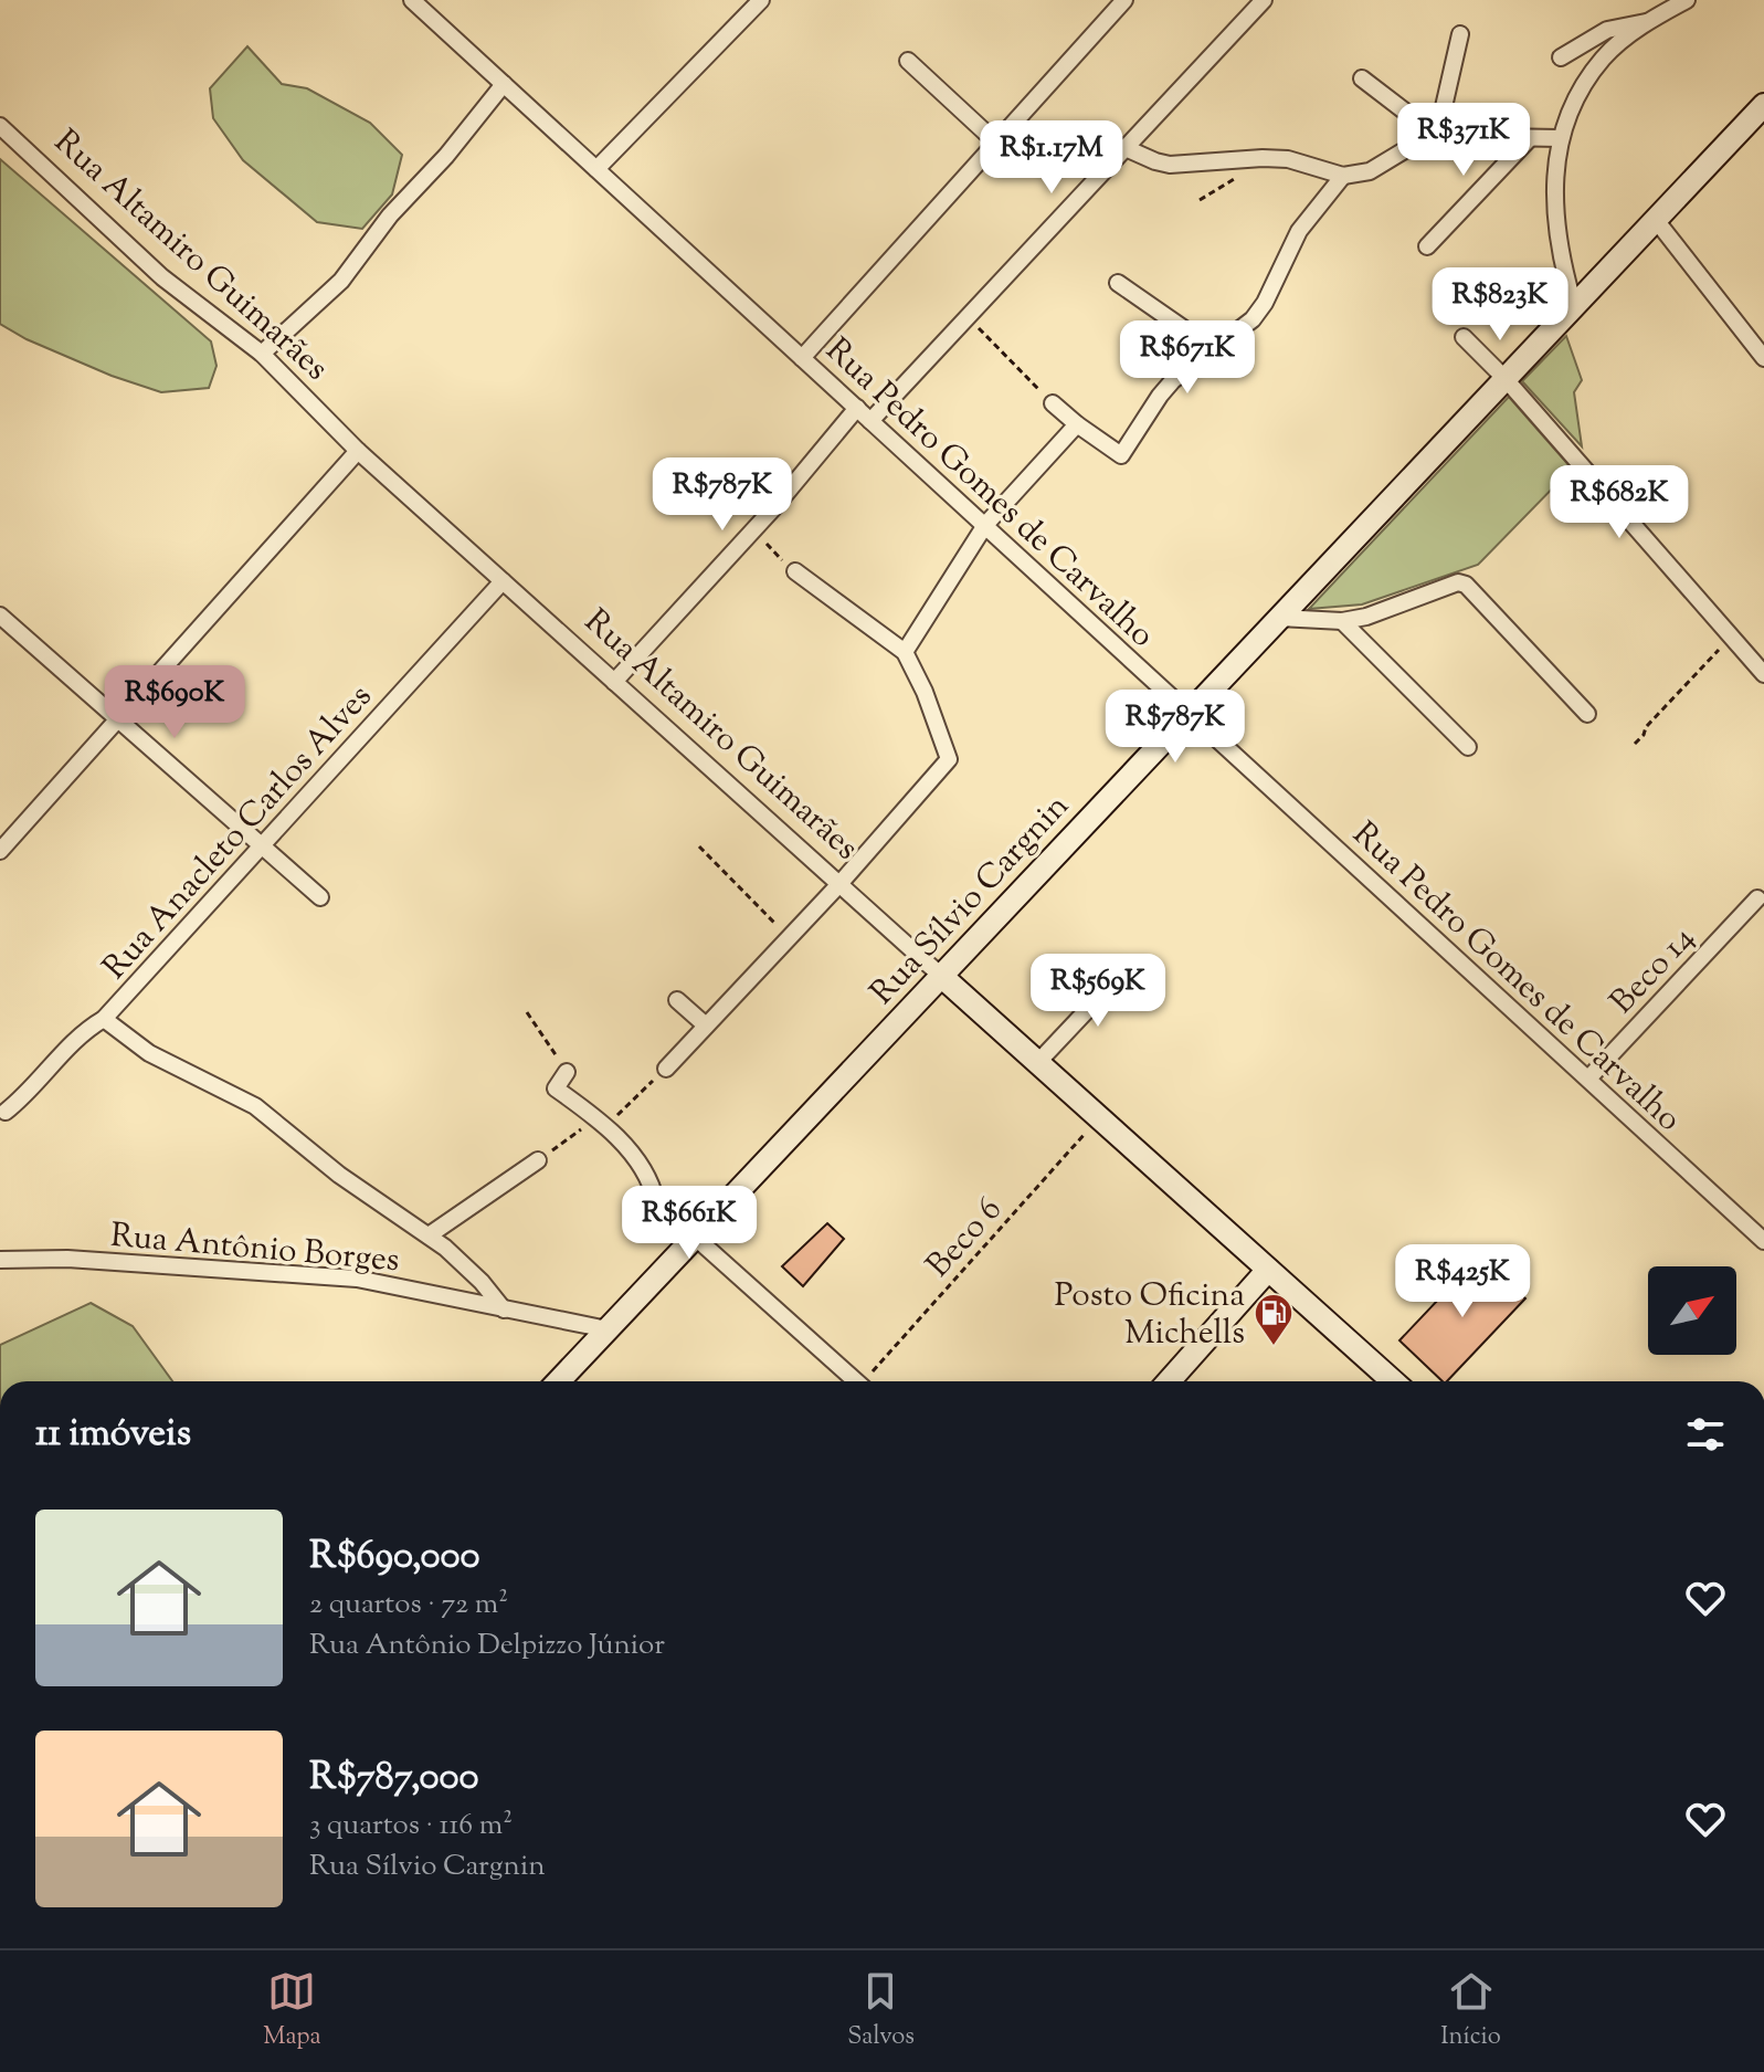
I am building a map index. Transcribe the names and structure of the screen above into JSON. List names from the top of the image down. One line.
{"streets":{"main road":["Rua Altamiro Guimarães","Rua Sílvio Cargnin"],"street":["Rua Pedro Gomes de Carvalho","Rua Anacleto Carlos Alves","Beco 14","Rua Antônio Borges"],"path":["Beco 6"]},"crossings":[["Rua Altamiro Guimarães","Rua Anacleto Carlos Alves"],["Rua Altamiro Guimarães","Rua Sílvio Cargnin"],["Rua Altamiro Guimarães","Beco 6"],["Rua Pedro Gomes de Carvalho","Rua Sílvio Cargnin"],["Rua Pedro Gomes de Carvalho","Beco 14"],["Rua Sílvio Cargnin","Rua Antônio Borges"]],"places":{"fuel station":["Posto Oficina Michells"]},"north":"top right","page":{"price":["R$371K","R$1.17M","R$823K","R$671K","R$787K","R$682K","R$690K","R$787K","R$569K","R$661K","R$425K"],"heading":"11 imóveis","list":[{"name":"R$690,000","note":"2 quartos · 72 m² · Rua Antônio Delpizzo Júnior"},{"name":"R$787,000","note":"3 quartos · 116 m² · Rua Sílvio Cargnin"}],"tabs":["Mapa","Salvos","Início"]}}
